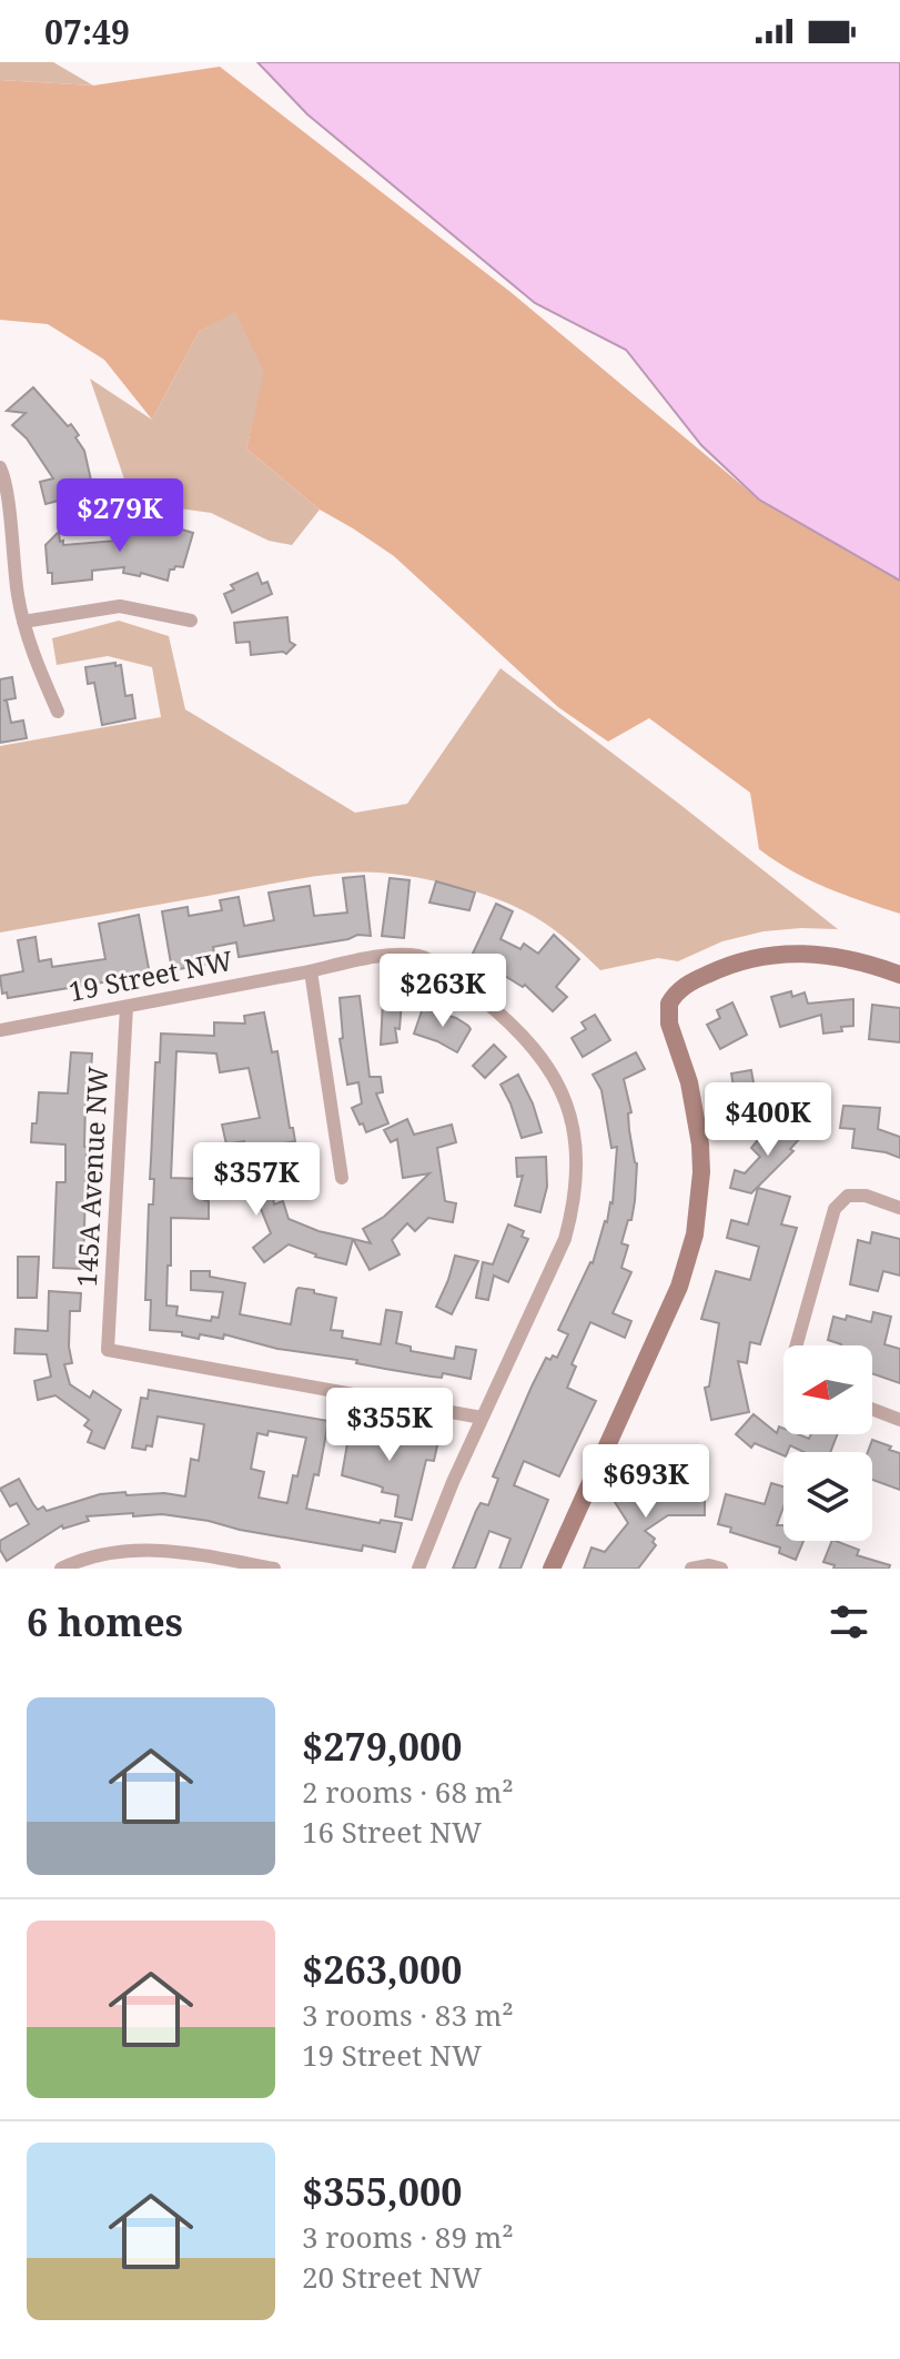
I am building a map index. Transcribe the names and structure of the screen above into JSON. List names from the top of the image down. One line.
{"streets":{"street":["19 Street NW","145A Avenue NW"]},"crossings":[["19 Street NW","145A Avenue NW"]],"north":"left","page":{"status":"07:49","price":["$279K","$263K","$400K","$357K","$355K","$693K"],"heading":"6 homes","list":[{"name":"$279,000","note":"2 rooms · 68 m² · 16 Street NW"},{"name":"$263,000","note":"3 rooms · 83 m² · 19 Street NW"},{"name":"$355,000","note":"3 rooms · 89 m² · 20 Street NW"}]}}
